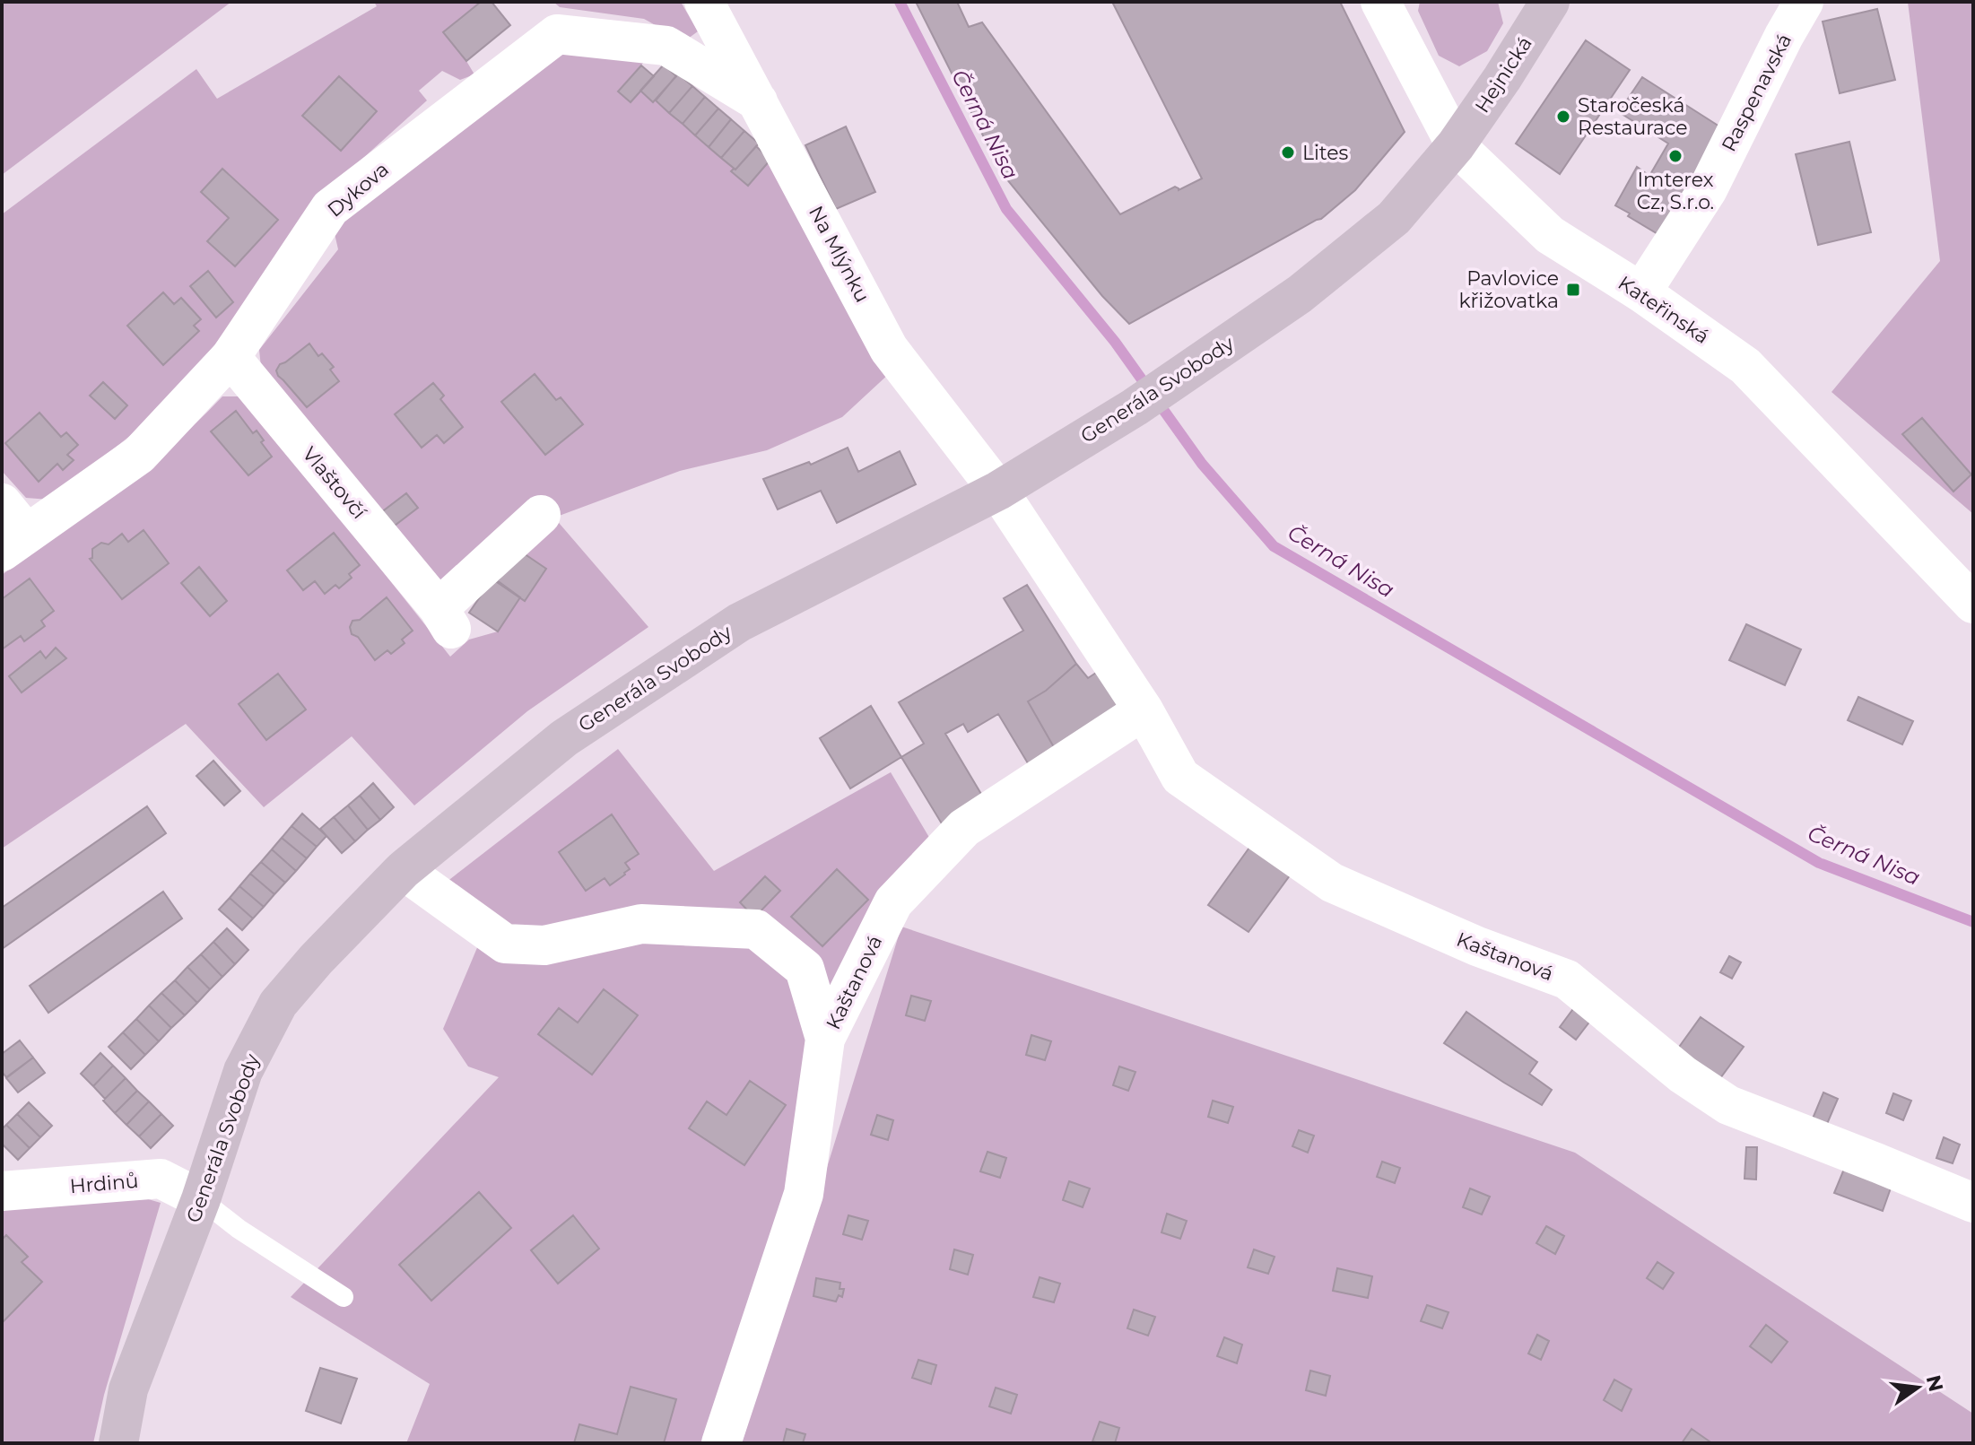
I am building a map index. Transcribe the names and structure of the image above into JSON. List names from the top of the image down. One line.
{"streets":{"main road":["Hejnická","Generála Svobody"],"street":["Raspenavská","Dykova","Na Mlýnku","Kateřinská","Vlaštovčí","Kaštanová","Hrdinů"]},"crossings":[["Hejnická","Kateřinská"],["Hejnická","Generála Svobody"],["Raspenavská","Kateřinská"],["Dykova","Na Mlýnku"],["Dykova","Vlaštovčí"],["Na Mlýnku","Generála Svobody"],["Na Mlýnku","Kaštanová"],["Kateřinská","Generála Svobody"],["Generála Svobody","Kaštanová"],["Generála Svobody","Hrdinů"]],"water":["Černá Nisa"],"places":{"other":["Staročeská Restaurace","Lites","Imterex Cz, S.r.o."],"transit":["Pavlovice křižovatka"]},"north":"right"}
